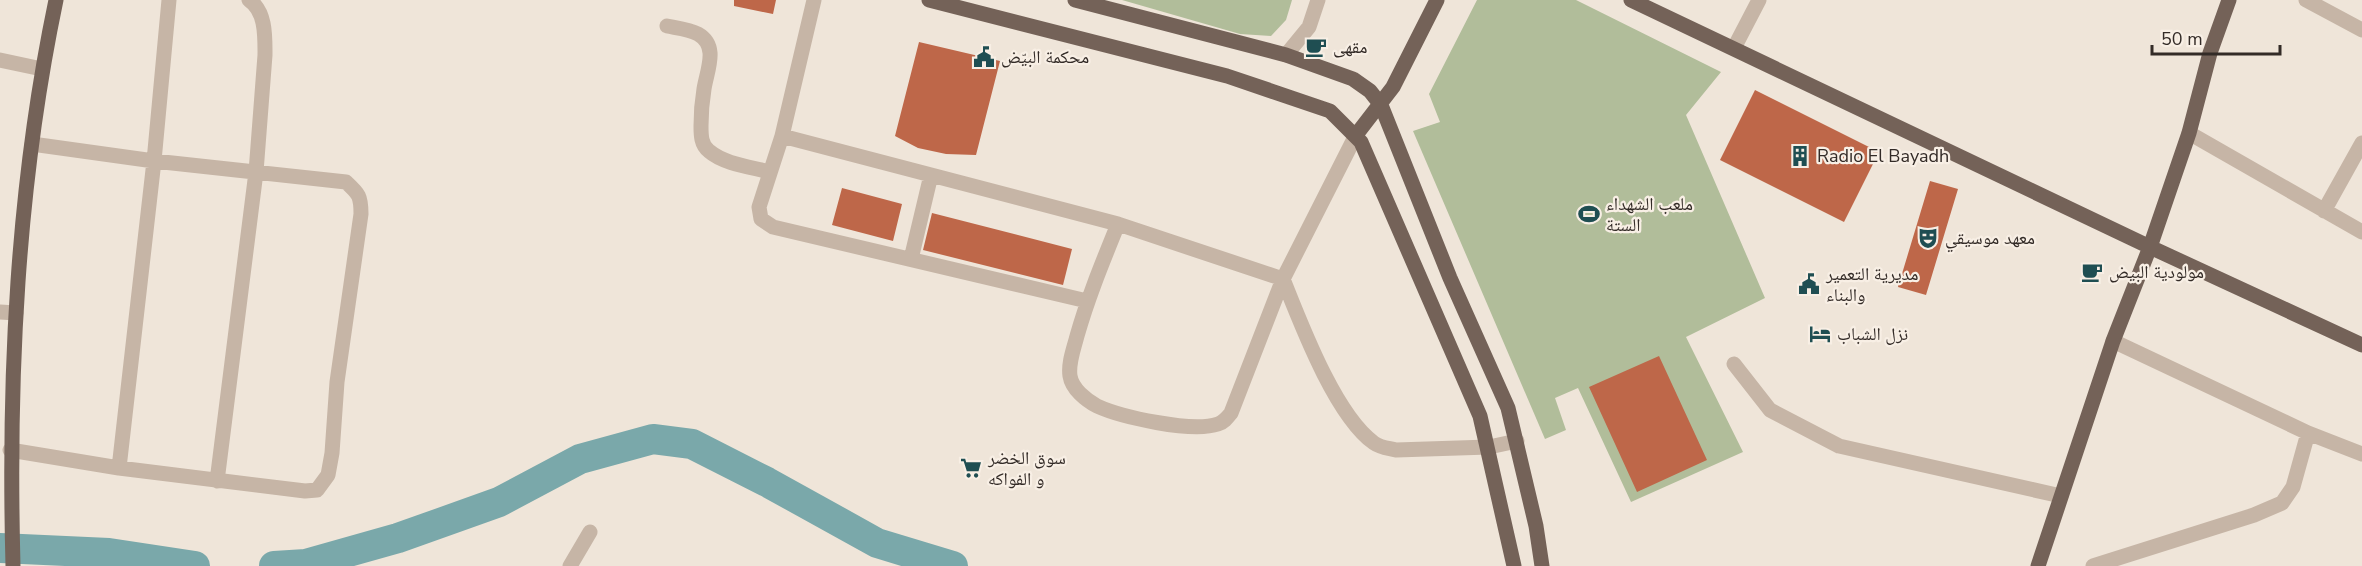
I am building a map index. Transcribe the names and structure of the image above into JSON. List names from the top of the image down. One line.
{"places":{"cafe":["مقهى","مولودية البيض"],"public building":["محكمة البيّض","مديرية التعمير والبناء"],"building":["Radio El Bayadh"],"sports":["ملعب الشهداء الستة"],"theatre":["معهد موسيقي"],"hotel":["نزل الشباب"],"supermarket":["سوق الخضر و الفواكه"]},"scale_bar":"50 m"}
